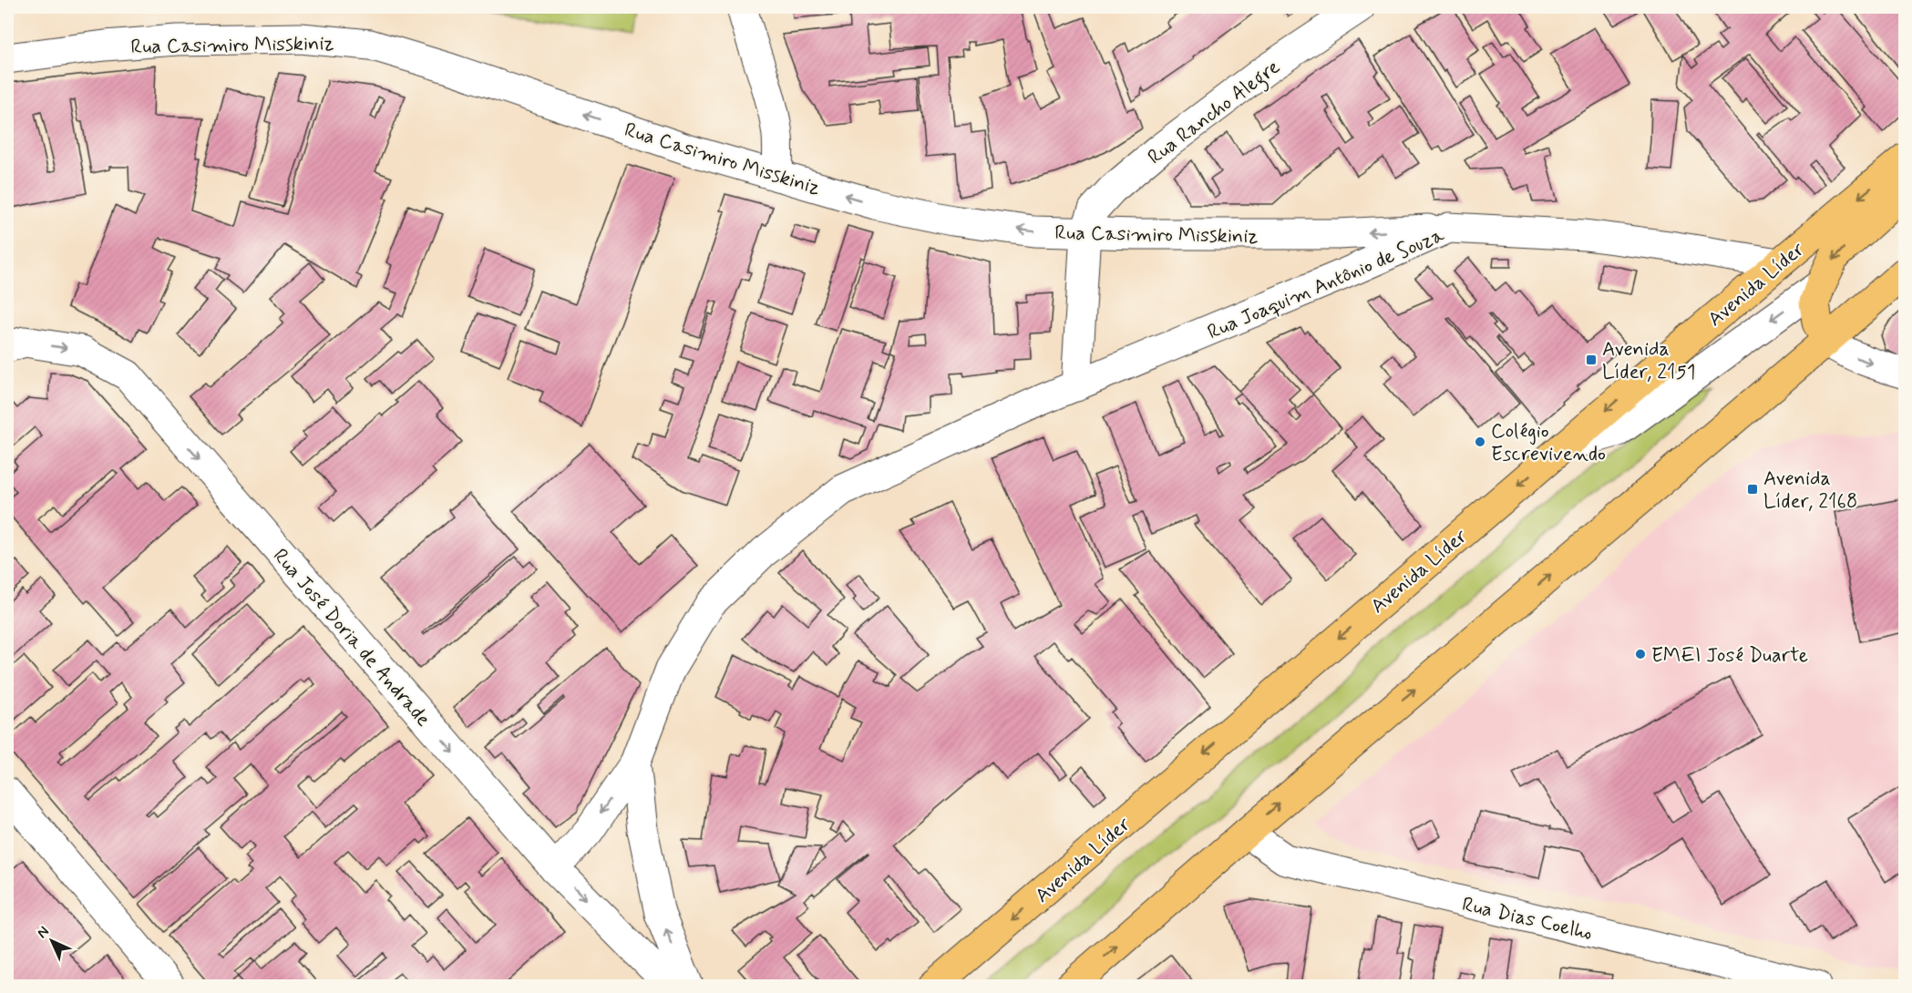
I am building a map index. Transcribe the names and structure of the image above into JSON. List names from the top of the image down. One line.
{"streets":{"main road":["Avenida Líder"],"street":["Rua Casimiro Misskiniz","Rua Rancho Alegre","Rua Joaquim Antônio de Souza","Rua José Doria de Andrade","Rua Dias Coelho"]},"crossings":[["Rua Casimiro Misskiniz","Rua Rancho Alegre"],["Rua Casimiro Misskiniz","Rua Joaquim Antônio de Souza"],["Rua Joaquim Antônio de Souza","Avenida Líder"],["Rua Joaquim Antônio de Souza","Rua José Doria de Andrade"]],"one_way":["Rua Casimiro Misskiniz","Rua José Doria de Andrade"],"places":{"transit":["Avenida Líder, 2151","Avenida Líder, 2168"],"other":["Colégio Escrevivendo","EMEI José Duarte"]},"north":"top left"}
